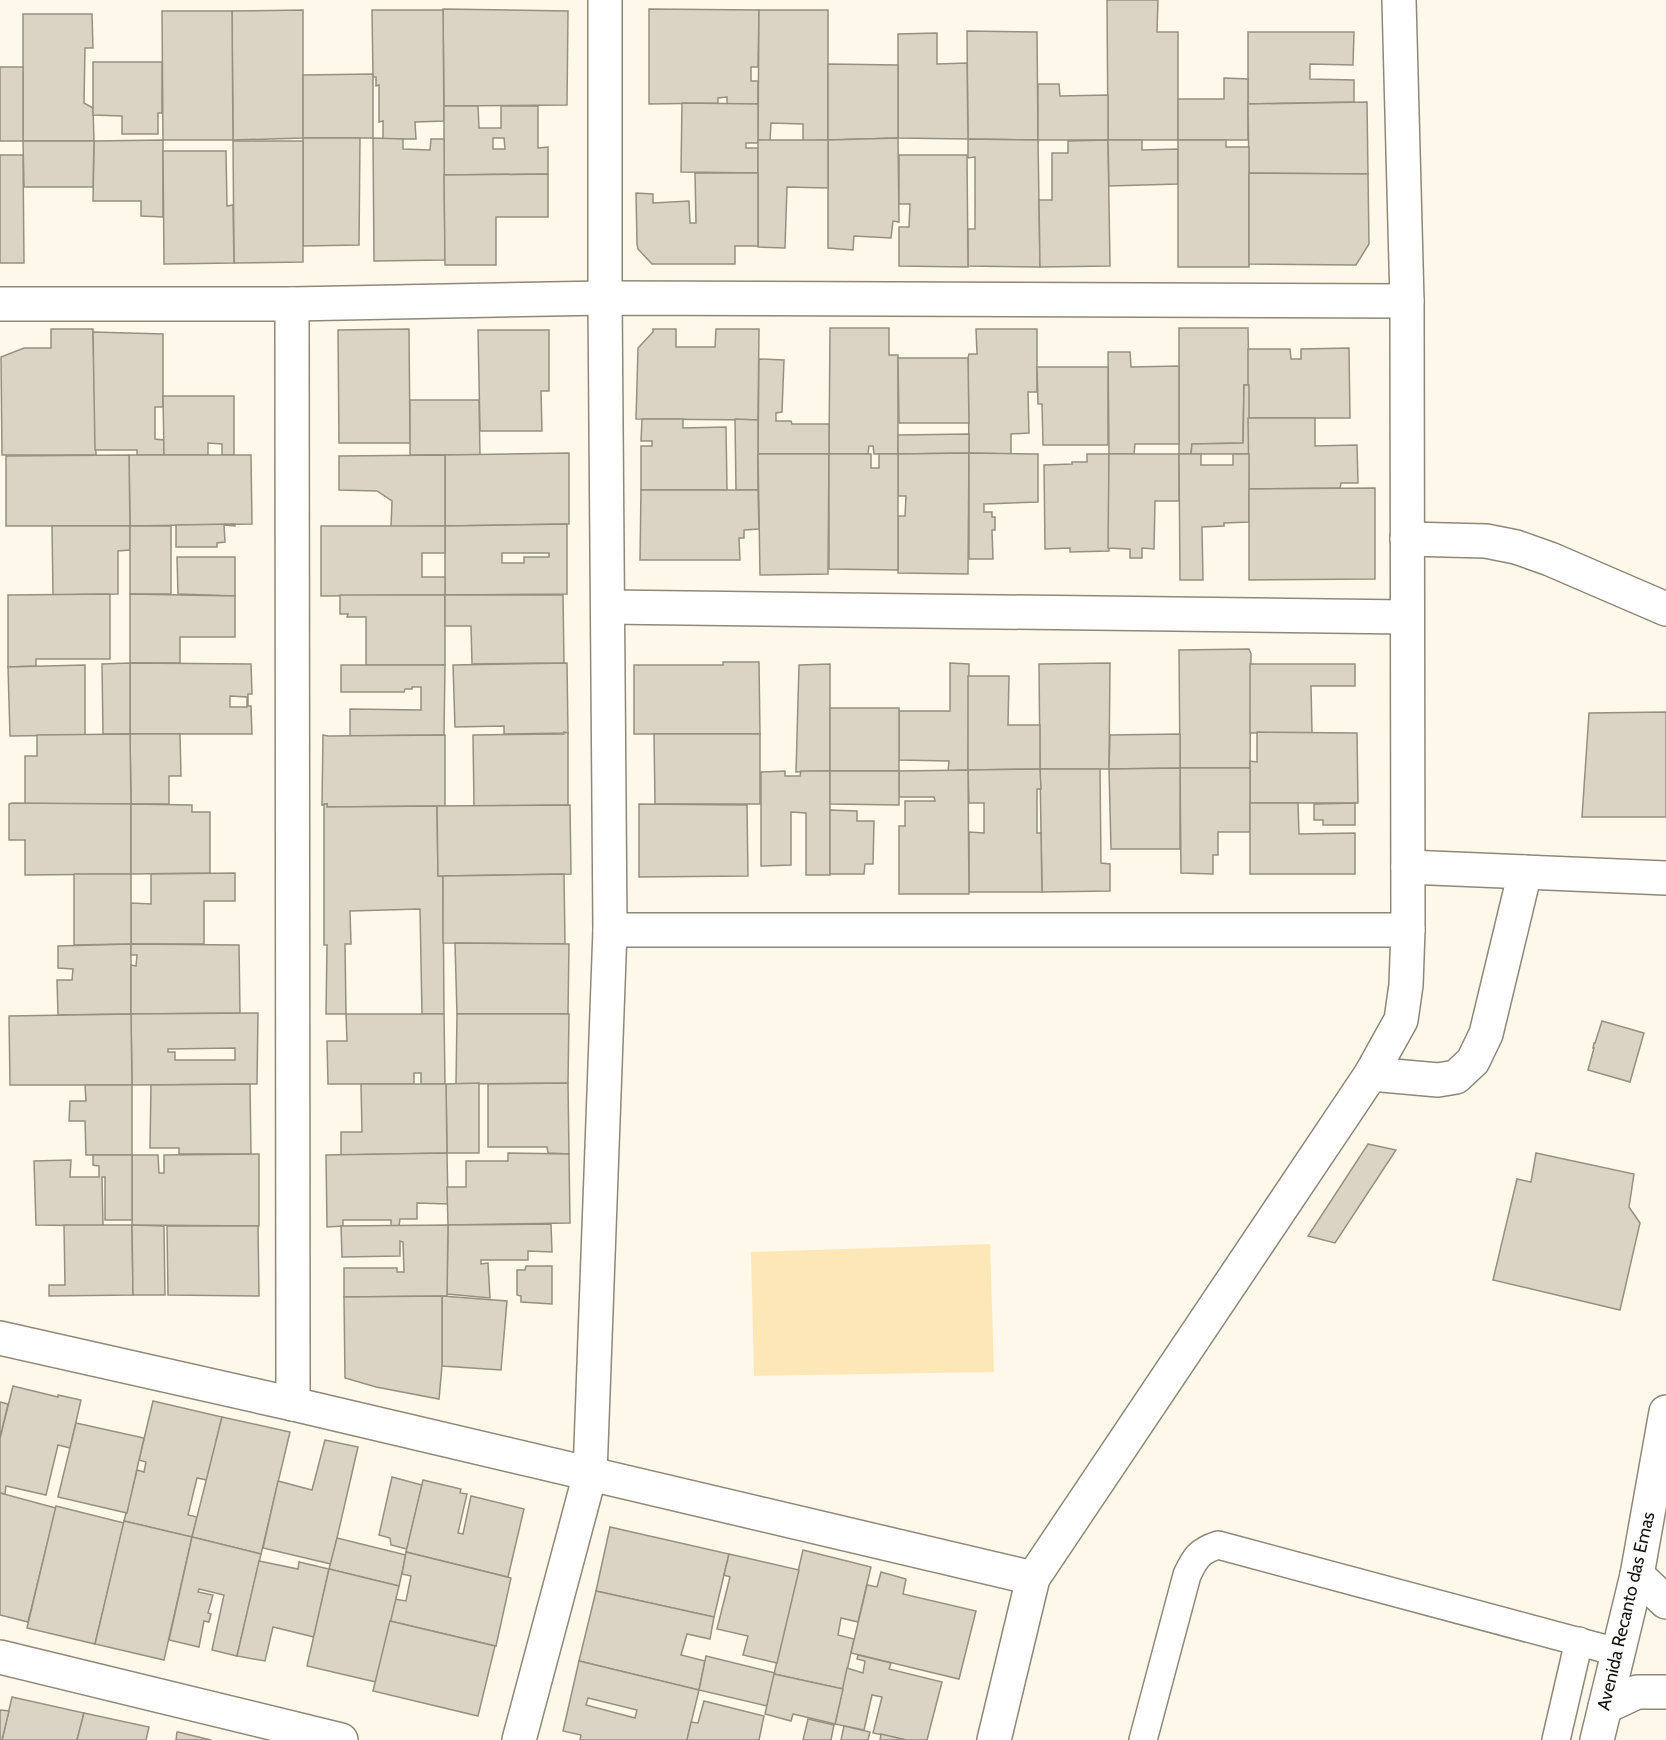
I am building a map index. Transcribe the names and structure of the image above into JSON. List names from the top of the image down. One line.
{"streets":{"street":["Avenida Recanto das Emas"]}}
